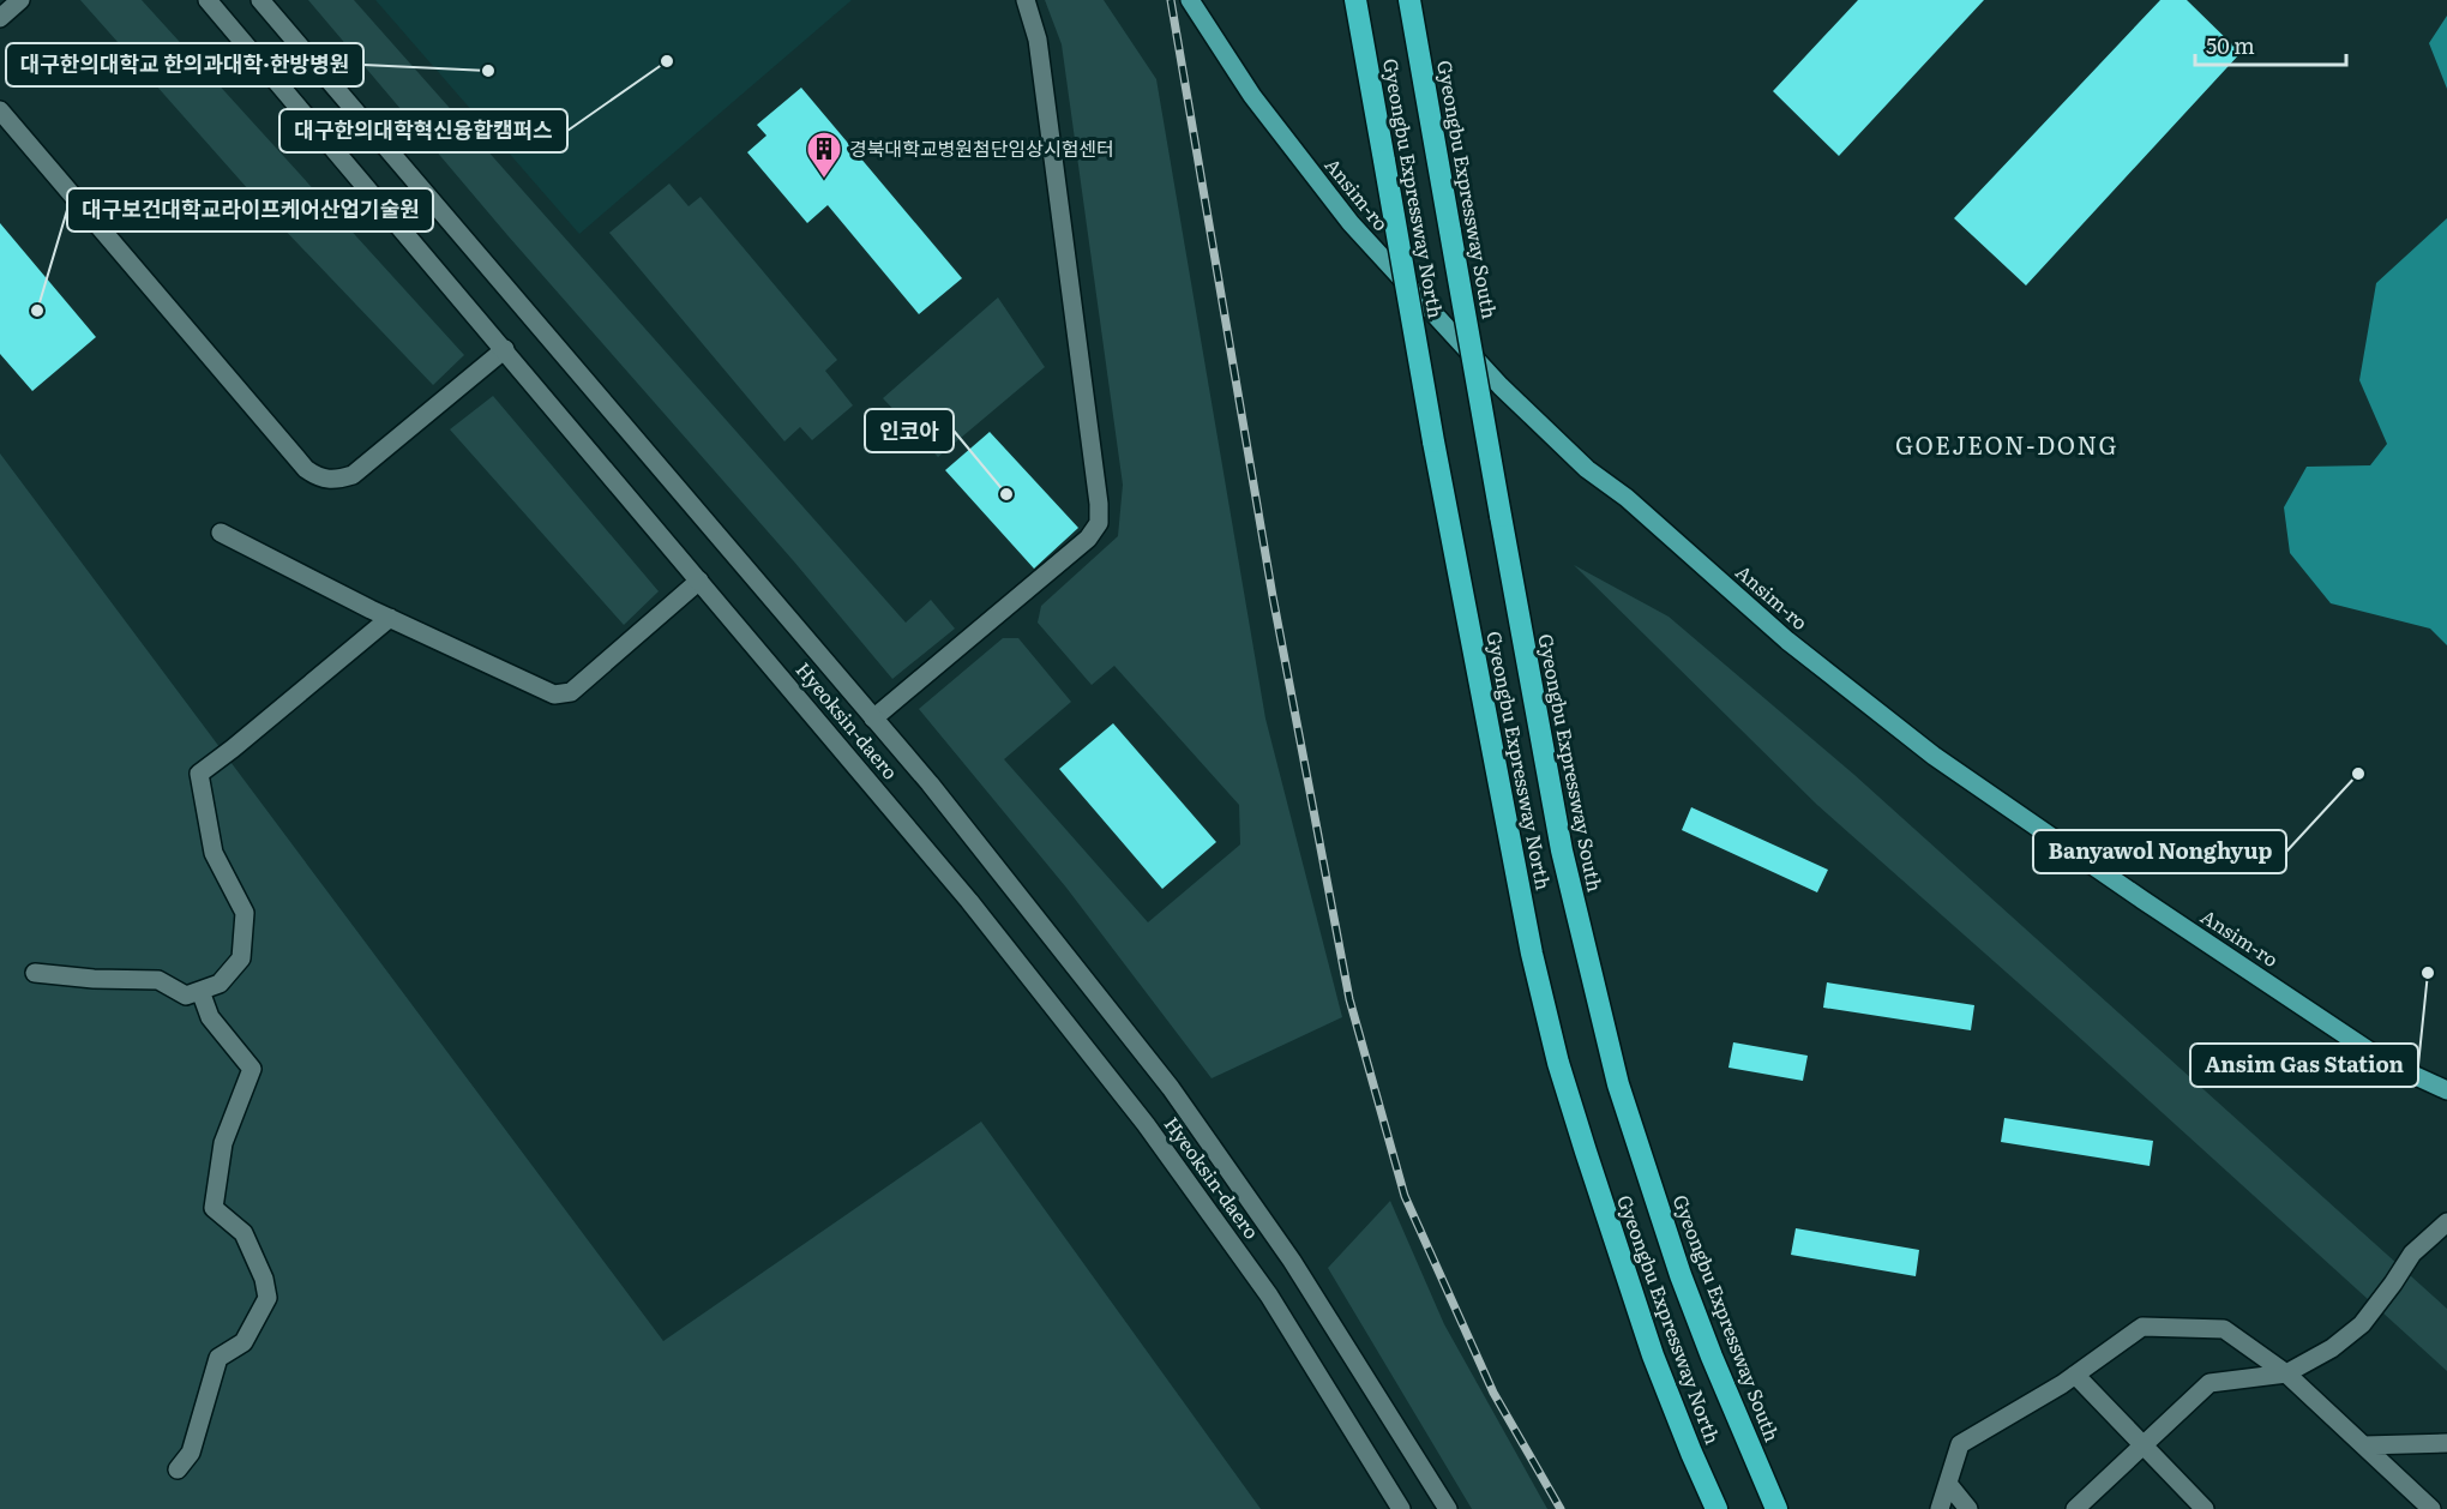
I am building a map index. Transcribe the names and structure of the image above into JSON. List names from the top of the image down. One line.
{"streets":{"highway":["Gyeongbu Expressway North","Gyeongbu Expressway South"],"main road":["Ansim-ro"],"street":["Hyeoksin-daero"]},"districts":["GOEJEON-DONG"],"places":{"other":["대구한의대학혁신융합캠퍼스","대구한의대학교 한의과대학·한방병원","대구보건대학교라이프케어산업기술원","인코아","Banyawol Nonghyup","Ansim Gas Station"],"building":["경북대학교병원첨단임상시험센터"]},"scale_bar":"50 m"}
